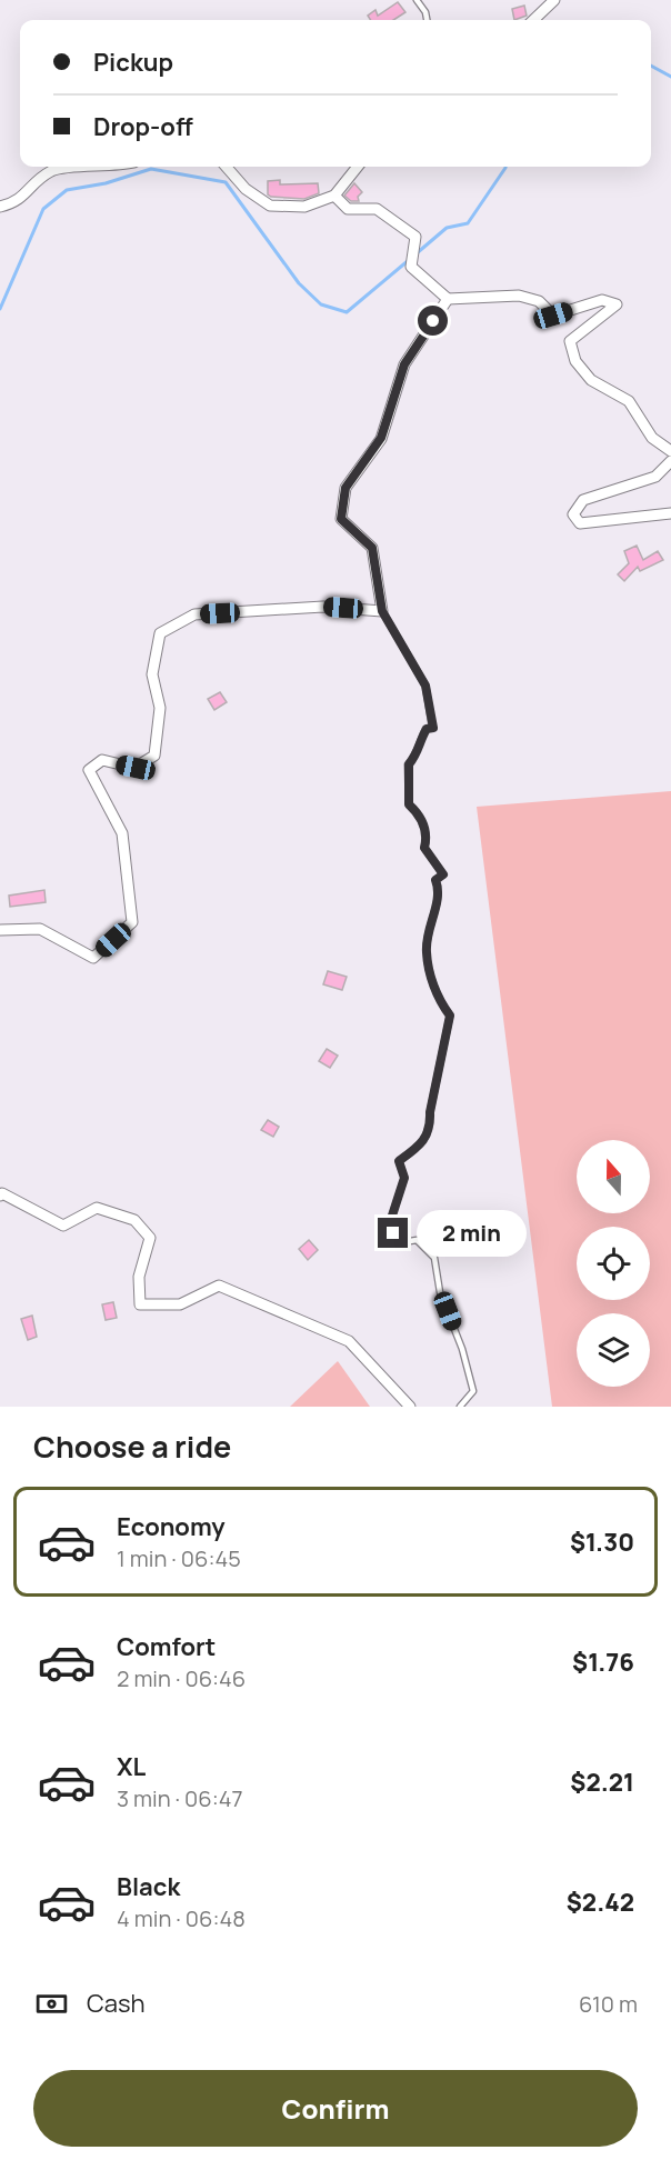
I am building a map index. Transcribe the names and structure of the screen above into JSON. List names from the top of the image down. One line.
{"north":"top","page":{"banner":["Pickup","Drop-off"],"bubble":"2 min","heading":"Choose a ride","list":[{"name":"Economy","note":"1 min · 06:45","value":"$1.30"},{"name":"Comfort","note":"2 min · 06:46","value":"$1.76"},{"name":"XL","note":"3 min · 06:47","value":"$2.21"},{"name":"Black","note":"4 min · 06:48","value":"$2.42"}],"pay":["Cash","610 m"],"buttons":"Confirm"}}
